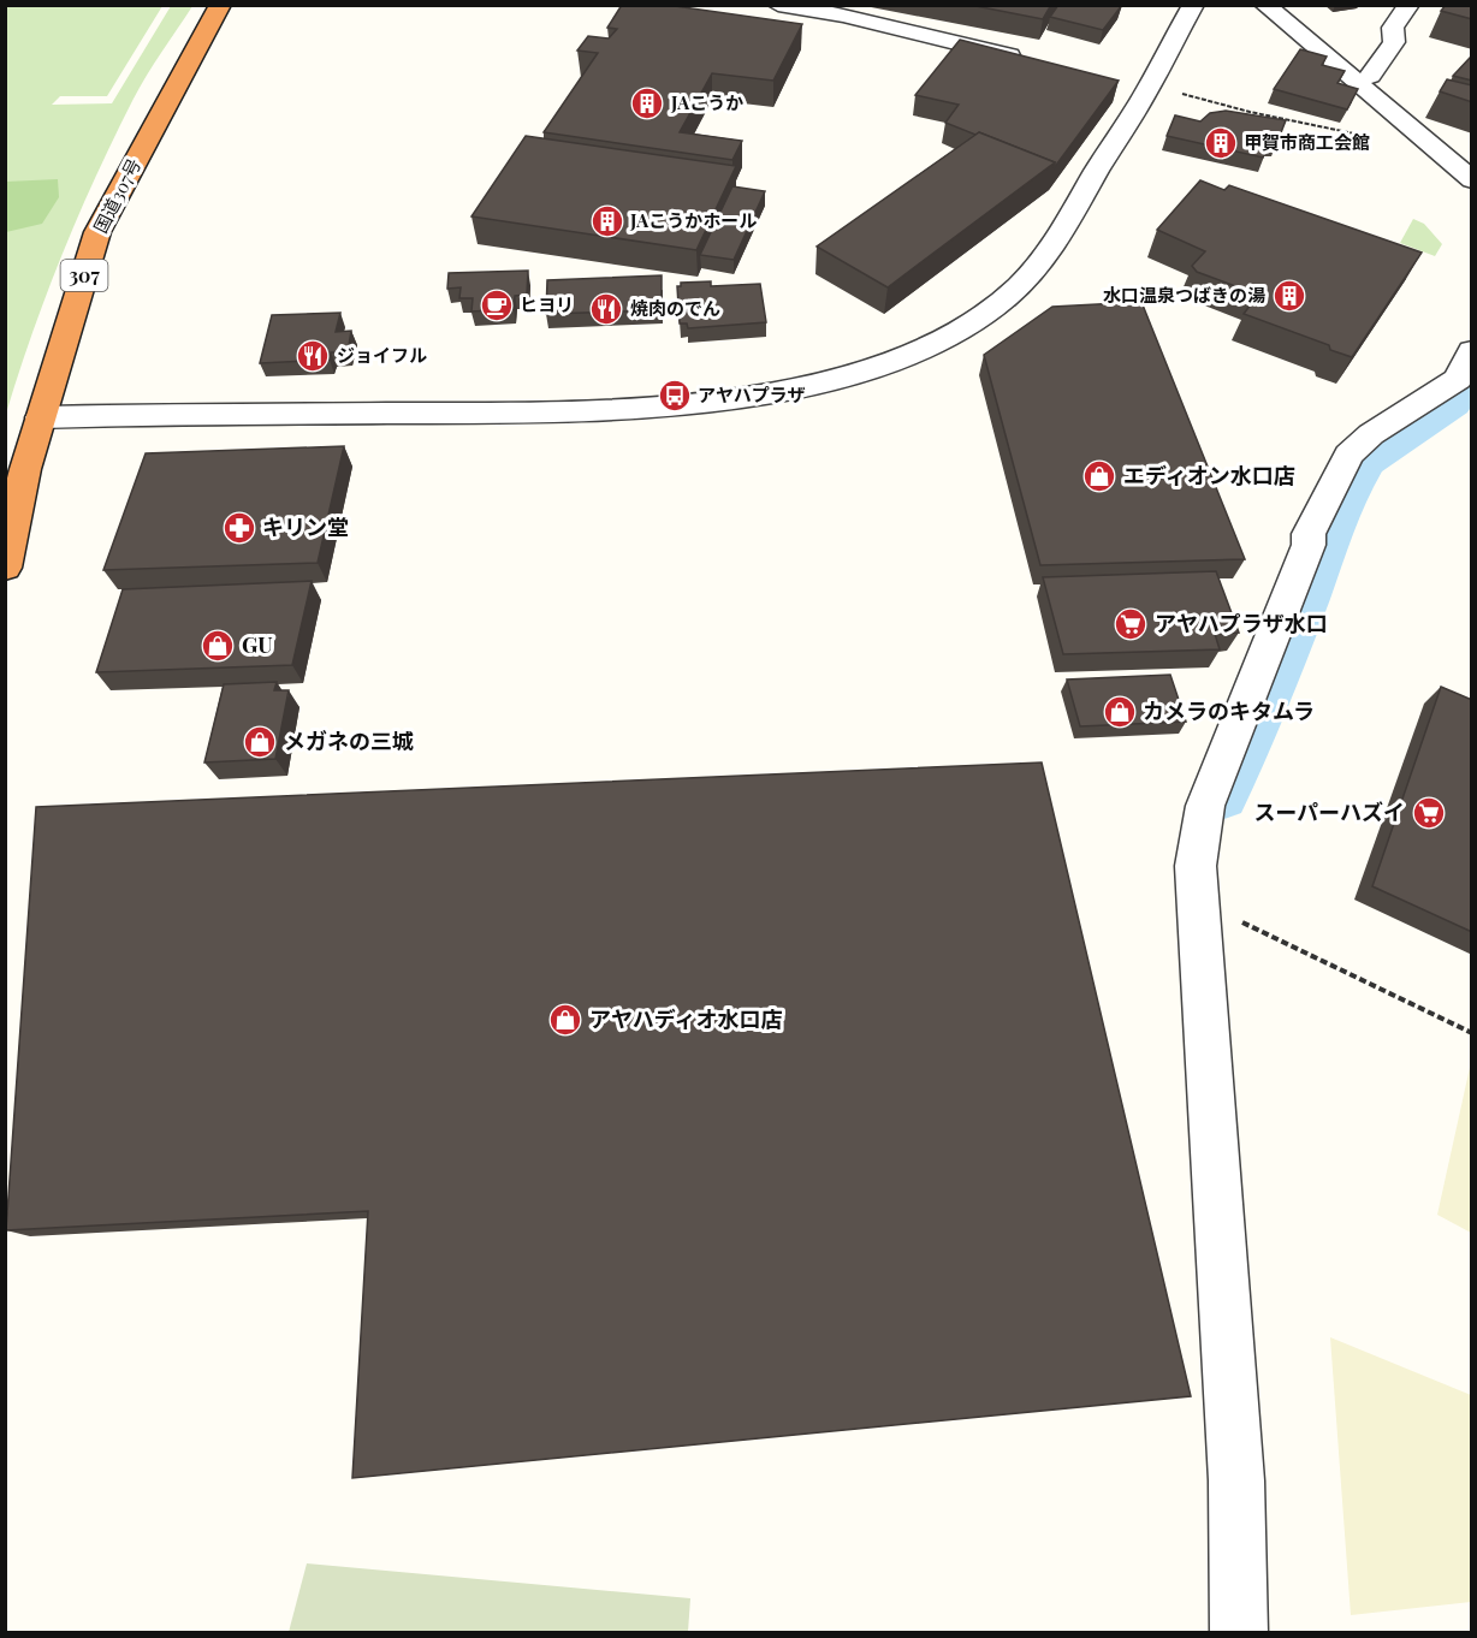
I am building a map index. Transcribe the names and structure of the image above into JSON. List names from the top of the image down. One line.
{"streets":{"highway":["国道307号","307"]},"places":{"building":["JAこうか","甲賀市商工会館","JAこうかホール","水口温泉つばきの湯"],"cafe":["ヒヨリ"],"restaurant":["焼肉のでん","ジョイフル"],"bus stop":["アヤハプラザ"],"shop":["エディオン水口店","GU","カメラのキタムラ","メガネの三城","アヤハディオ水口店"],"pharmacy":["キリン堂"],"supermarket":["アヤハプラザ水口","スーパーハズイ"]}}
